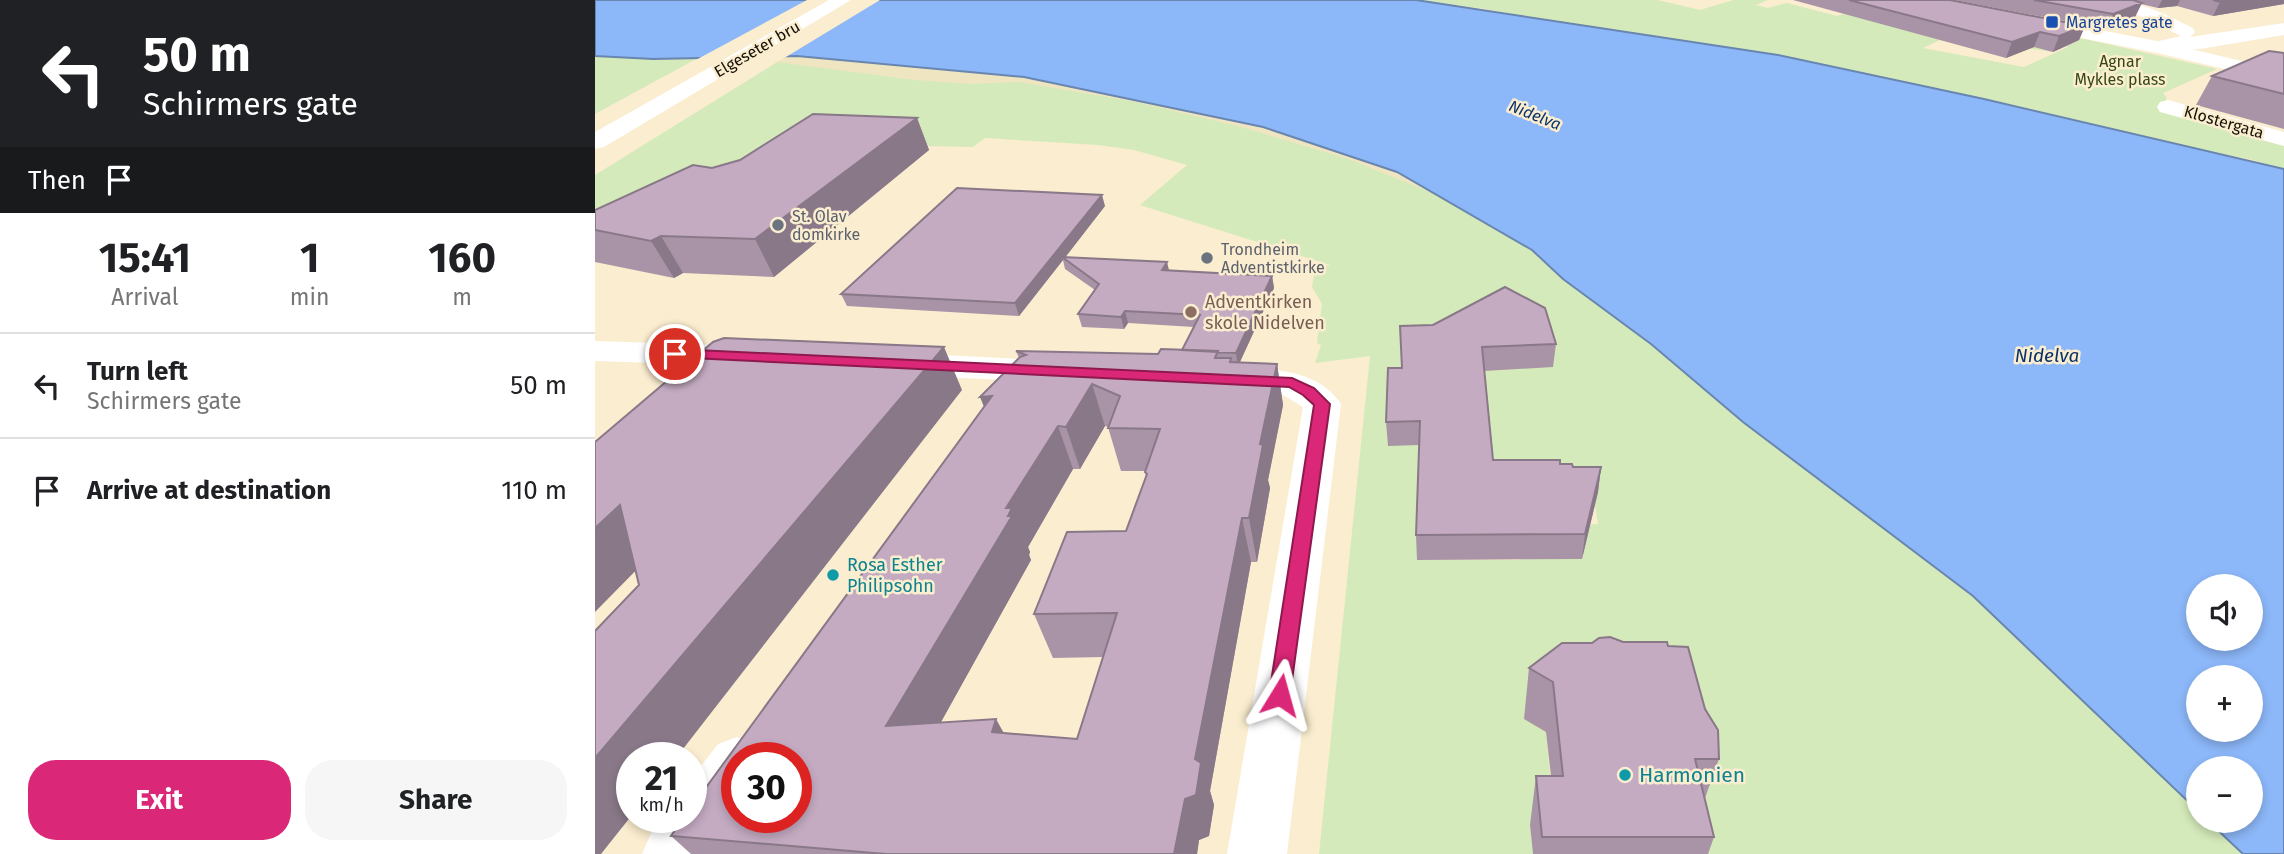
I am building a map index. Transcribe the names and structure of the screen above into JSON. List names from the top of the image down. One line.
{"streets":{"street":["Elgeseter bru","Klostergata"]},"water":["Nidelva"],"parks":["Agnar Mykles plass"],"places":{"transit":["Margretes gate"],"other":["St. Olav domkirke","Trondheim Adventistkirke","Adventkirken skole Nidelven","Rosa Esther Philipsohn","Harmonien"]},"page":{"turn":["50 m","Schirmers gate"],"then":"Then","eta":["15:41","Arrival","1","min","160","m"],"list":[{"name":"Turn left","note":"Schirmers gate","value":"50 m"},{"name":"Arrive at destination","value":"110 m"}],"map_buttons":["+","−"],"speed":"21 km/h","limit":"30","buttons":["Exit","Share"]}}
